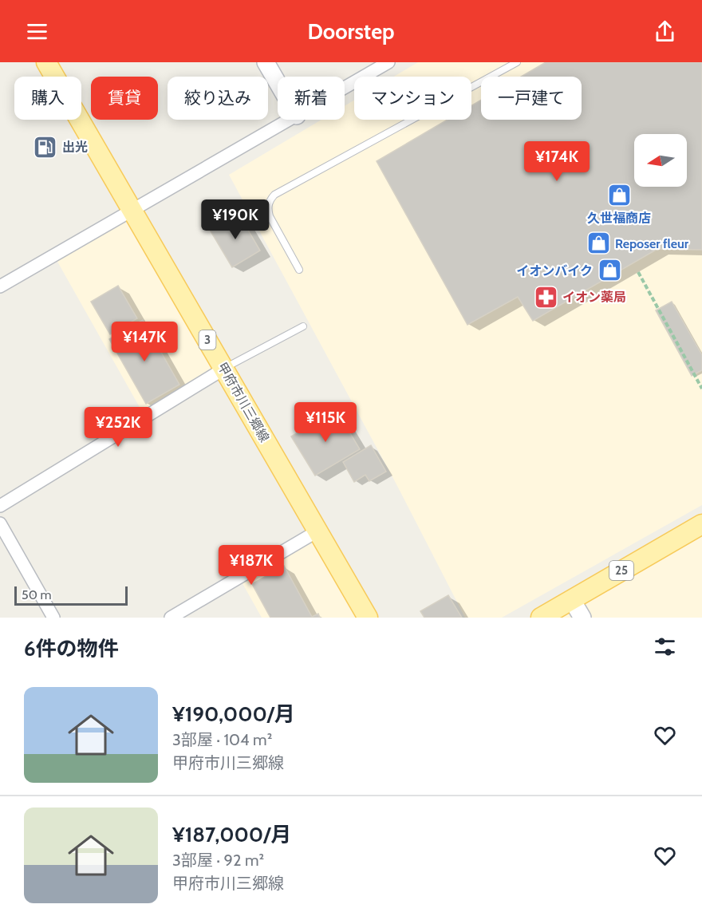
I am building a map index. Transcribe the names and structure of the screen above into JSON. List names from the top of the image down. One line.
{"streets":{"main road":["3","甲府市川三郷線","25"]},"places":{"fuel station":["出光"],"shop":["久世福商店","Reposer fleur","イオンバイク"],"pharmacy":["イオン薬局"]},"scale_bar":"50 m","north":"left","page":{"header":"Doorstep","chip":["購入","賃貸","絞り込み","新着","マンション","一戸建て"],"price":["¥174K","¥190K","¥147K","¥115K","¥252K","¥187K"],"scale":"50 m","heading":"6件の物件","list":[{"name":"¥190,000/月","note":"3部屋 · 104 m² · 甲府市川三郷線"},{"name":"¥187,000/月","note":"3部屋 · 92 m² · 甲府市川三郷線"}]}}
